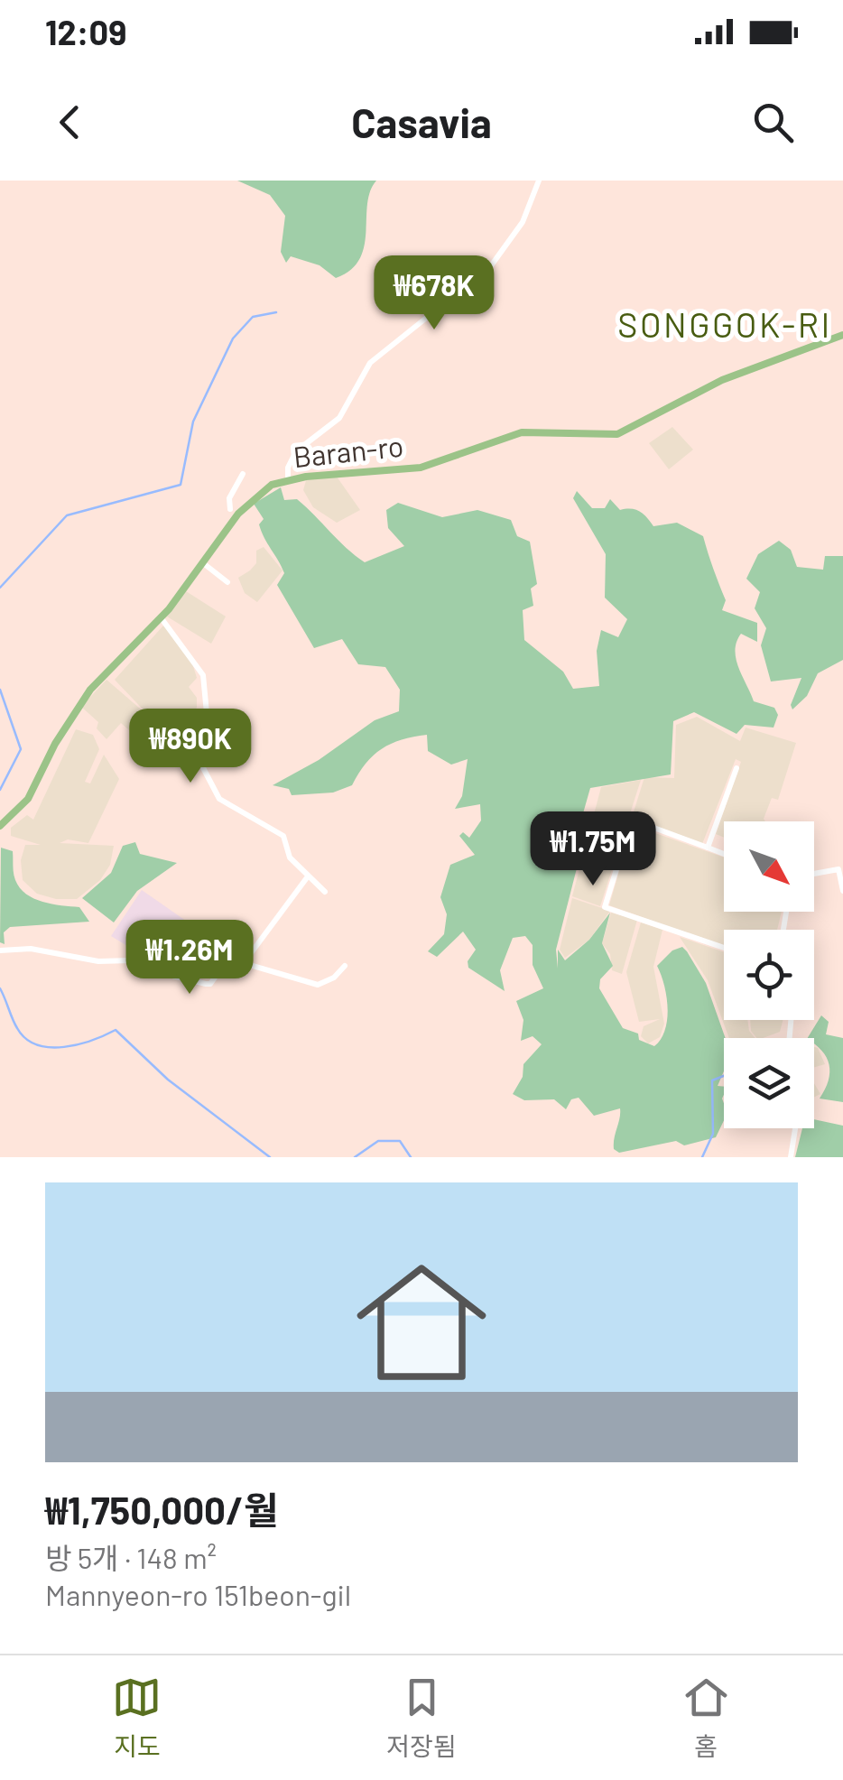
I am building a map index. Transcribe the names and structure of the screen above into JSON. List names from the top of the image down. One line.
{"streets":{"main road":["Baran-ro"]},"districts":["SONGGOK-RI"],"north":"bottom right","page":{"status":"12:09","header":"Casavia","price":["₩678K","₩890K","₩1.75M","₩1.26M"],"list":[{"name":"₩1,750,000/월","note":"방 5개 · 148 m² · Mannyeon-ro 151beon-gil"}],"tabs":["지도","저장됨","홈"]}}
